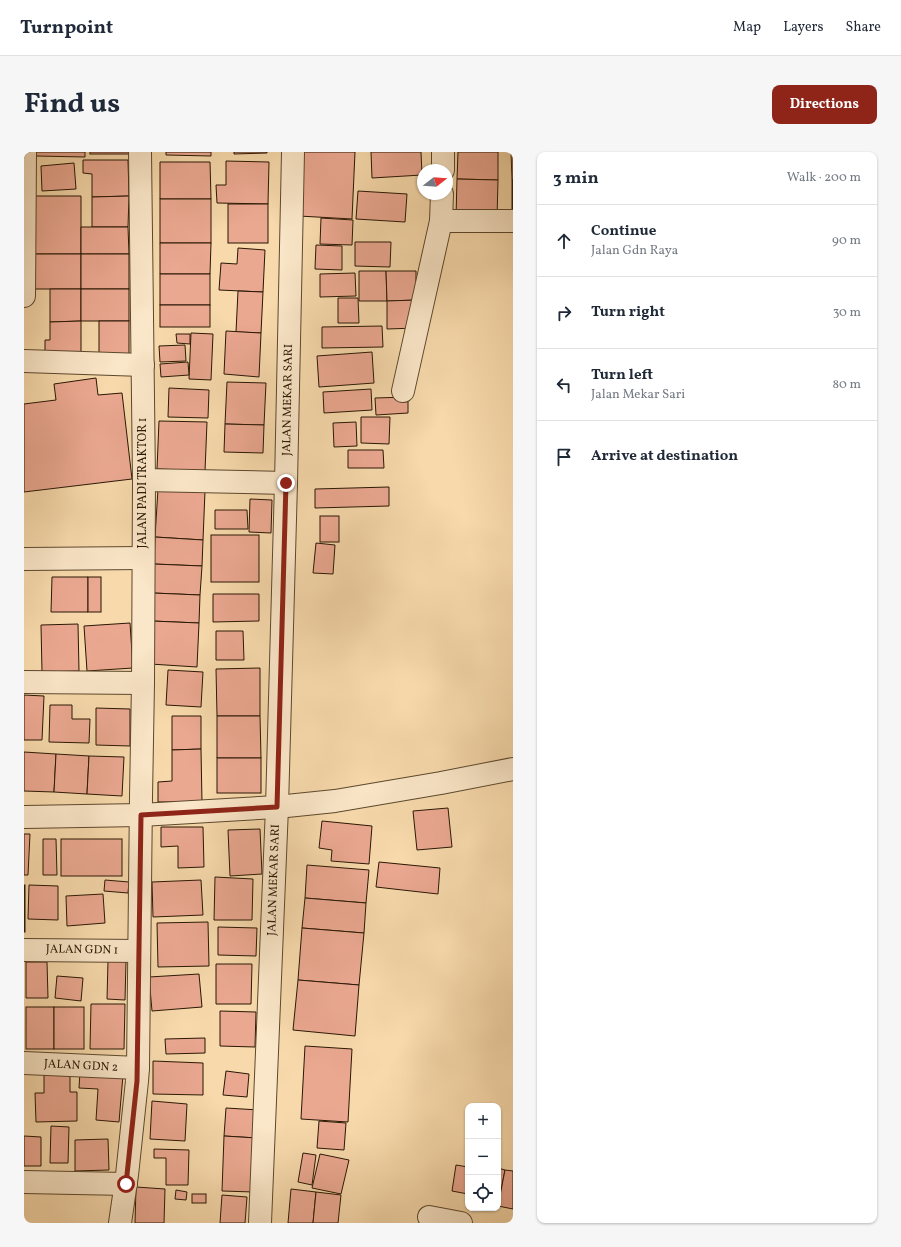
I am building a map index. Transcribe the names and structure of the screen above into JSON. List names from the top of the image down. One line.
{"streets":{"street":["JALAN MEKAR SARI","JALAN PADI TRAKTOR 1","JALAN GDN 1","JALAN GDN 2"]},"crossings":[["JALAN PADI TRAKTOR 1","JALAN GDN 1"],["JALAN PADI TRAKTOR 1","JALAN GDN 2"]],"north":"right","page":{"header":"Turnpoint","nav":["Map","Layers","Share"],"title":"Find us","buttons":"Directions","heading":["3 min","Walk · 200 m"],"list":[["Continue","Jalan Gdn Raya","90 m"],["Turn right","30 m"],["Turn left","Jalan Mekar Sari","80 m"],"Arrive at destination"],"map_buttons":["+","−"]}}
